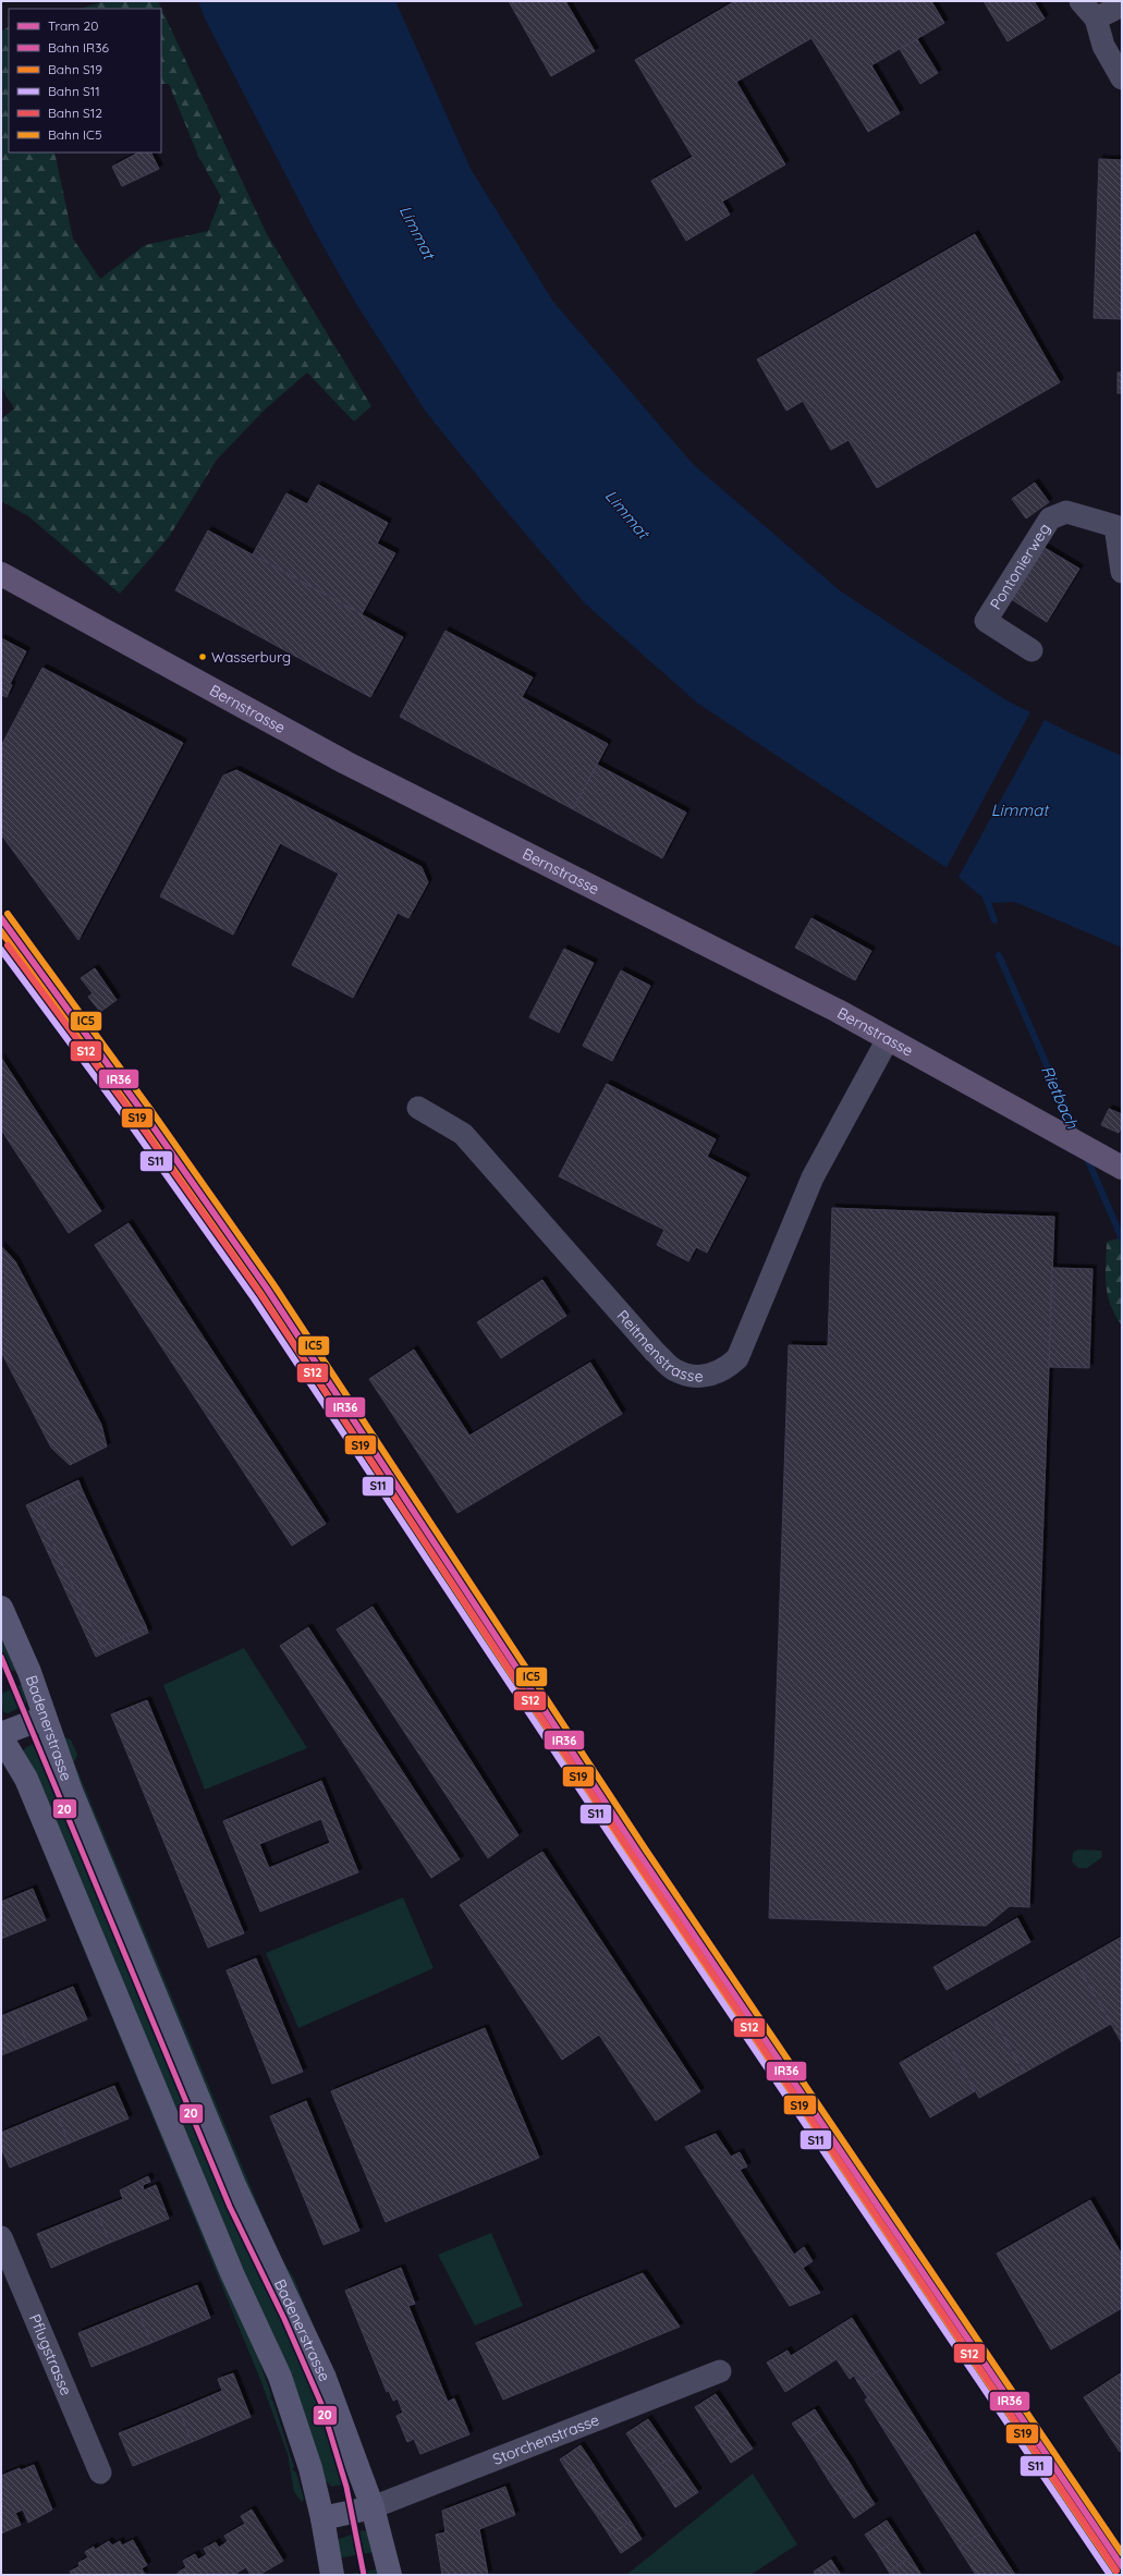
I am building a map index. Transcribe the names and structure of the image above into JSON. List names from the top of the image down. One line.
{"streets":{"main road":["Bernstrasse","Badenerstrasse"],"street":["Pontonierweg","Reitmenstrasse","Pflugstrasse","Storchenstrasse"]},"crossings":[["Bernstrasse","Reitmenstrasse"],["Badenerstrasse","Storchenstrasse"]],"water":["Limmat","Rietbach"],"places":["Wasserburg"],"lines":["rail line IC5","rail line IR36","rail line S19","rail line S12","rail line S11","tram line 20"],"legend":["Tram 20","Bahn IR36","Bahn S19","Bahn S11","Bahn S12","Bahn IC5"]}
